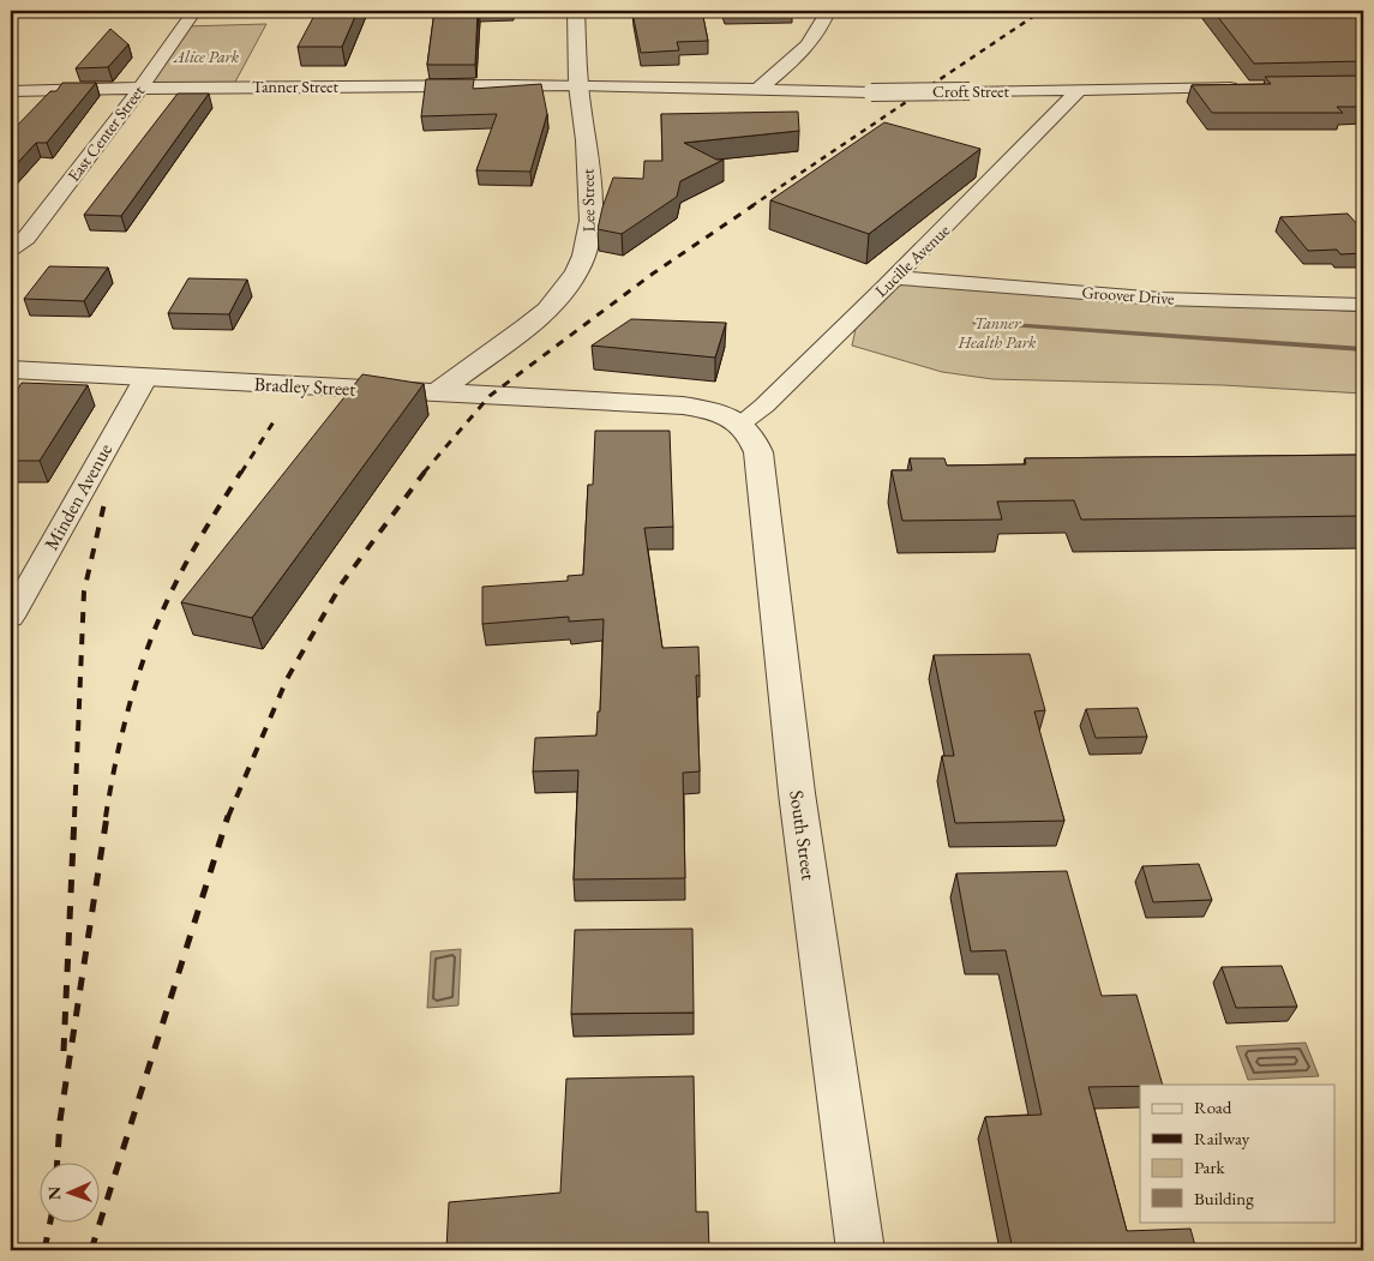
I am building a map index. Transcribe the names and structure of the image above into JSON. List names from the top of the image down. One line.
{"streets":{"street":["Tanner Street","Croft Street","East Center Street","Lee Street","Lucille Avenue","Groover Drive","Bradley Street","Minden Avenue","South Street"]},"crossings":[["Tanner Street","Croft Street"],["Tanner Street","East Center Street"],["Tanner Street","Lee Street"],["Croft Street","Lee Street"],["Croft Street","Lucille Avenue"],["Lee Street","Bradley Street"],["Lucille Avenue","Groover Drive"],["Lucille Avenue","Bradley Street"],["Lucille Avenue","South Street"],["Bradley Street","Minden Avenue"],["Bradley Street","South Street"]],"parks":["Alice Park","Tanner Health Park"],"legend":["Road","Railway","Park","Building"],"north":"left"}
